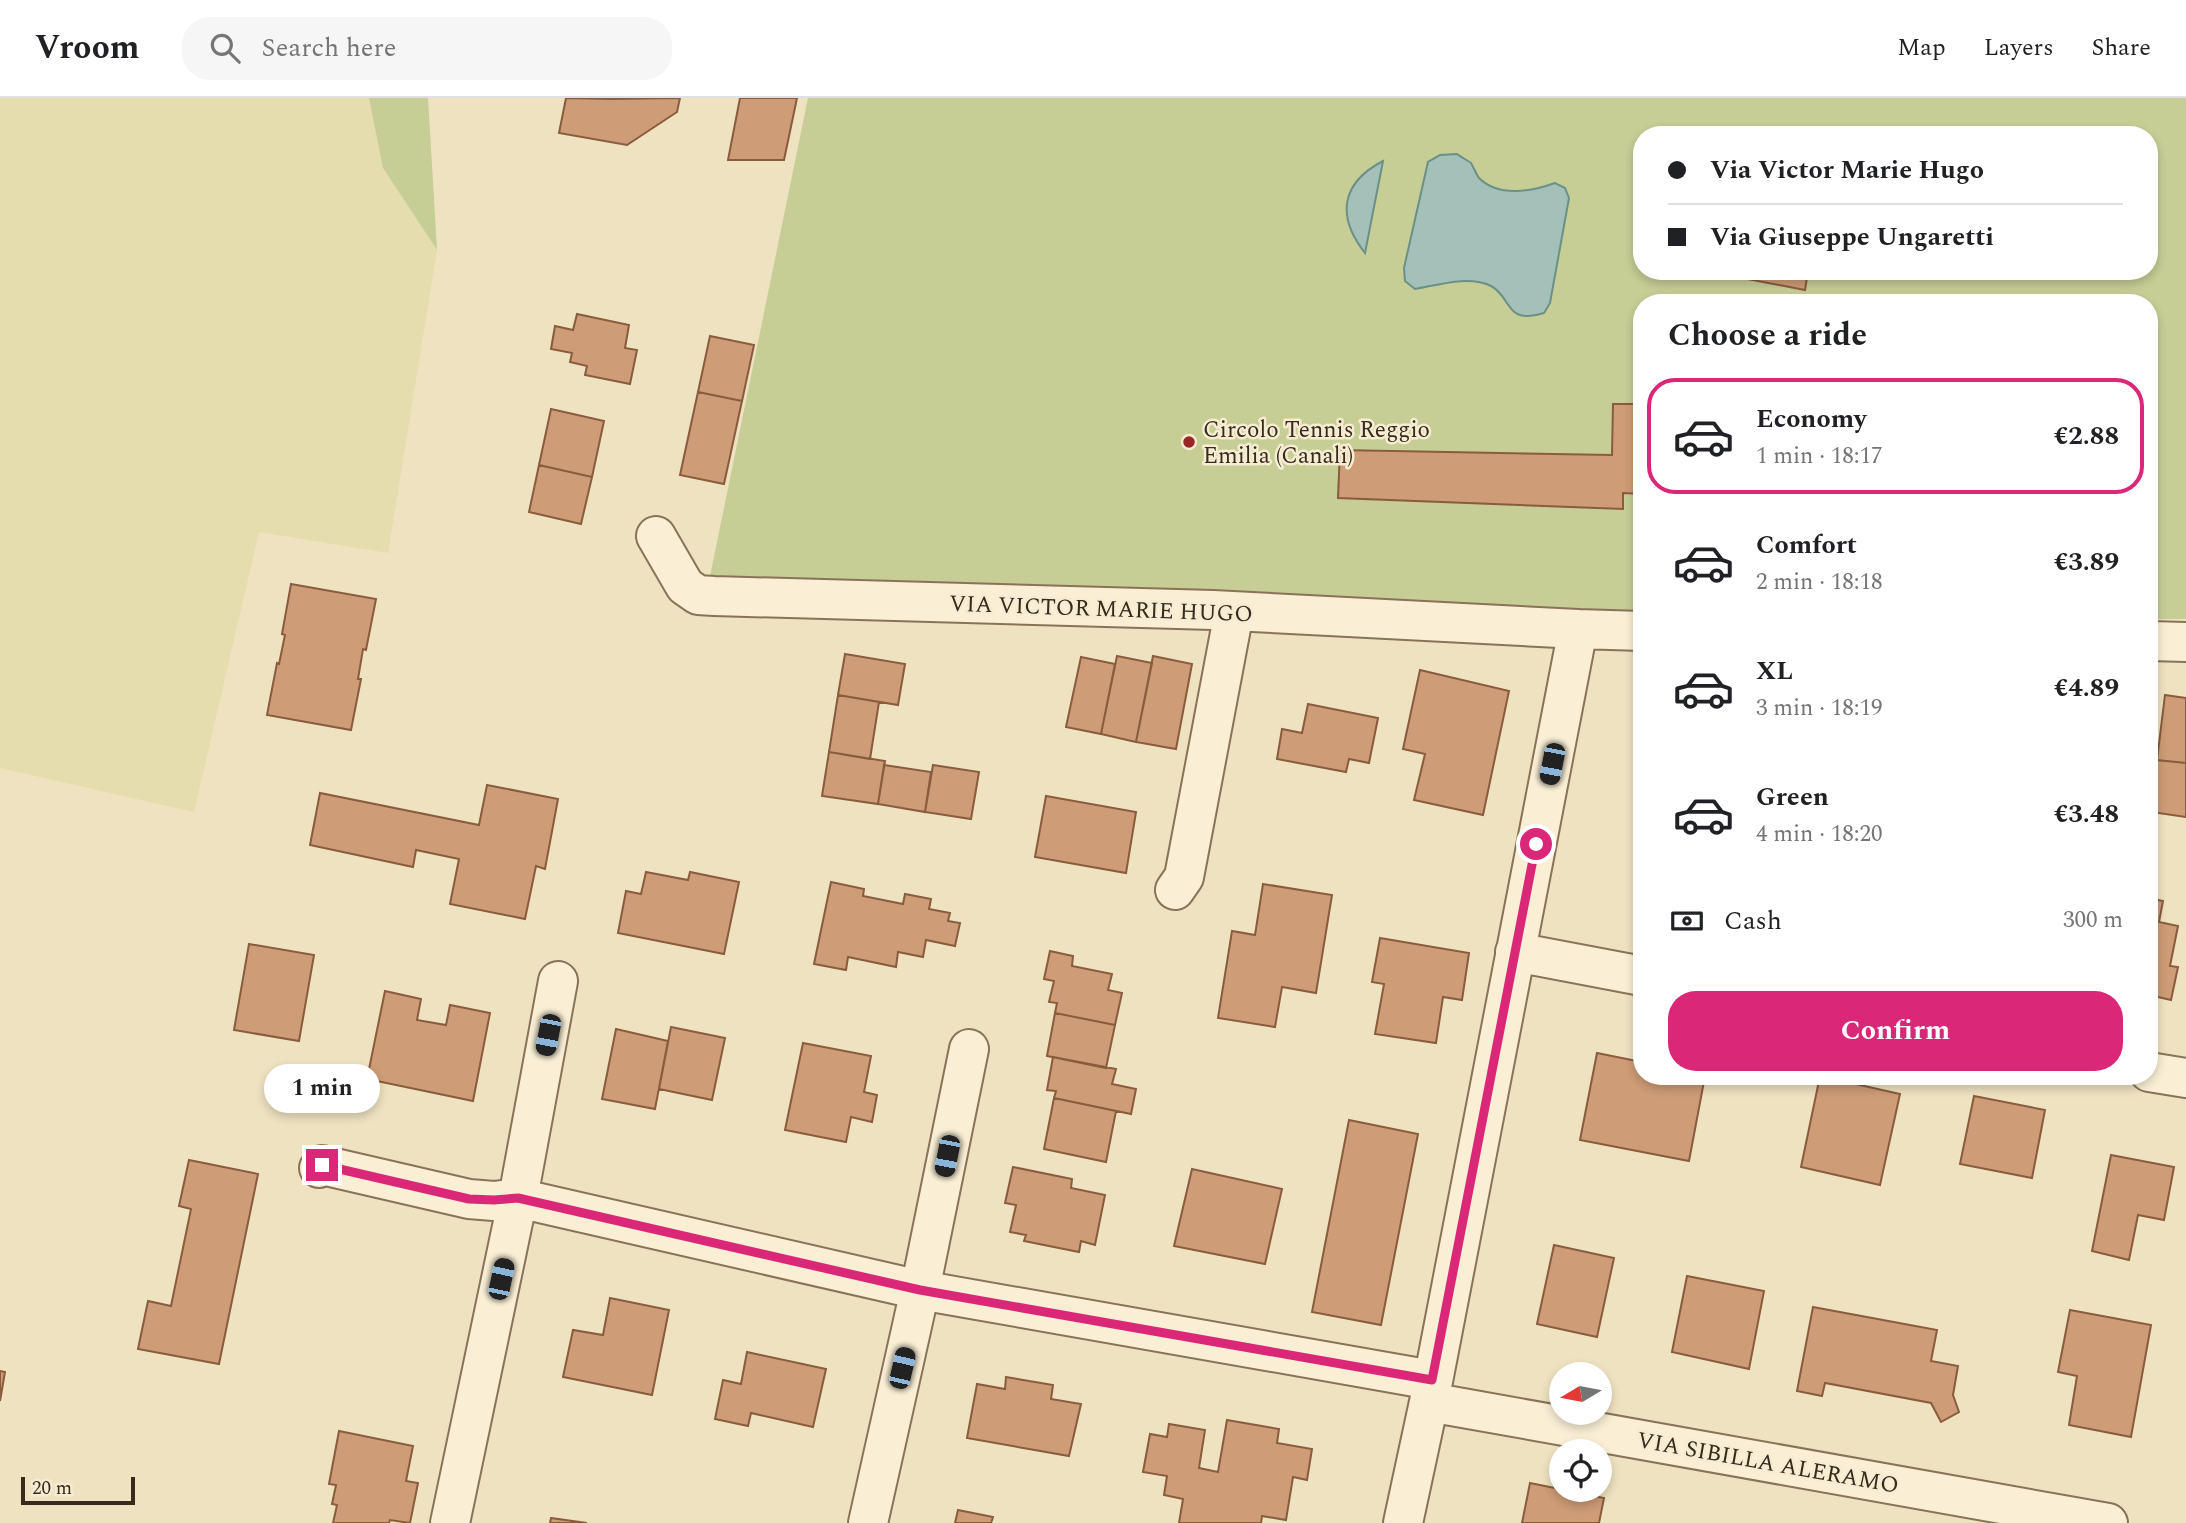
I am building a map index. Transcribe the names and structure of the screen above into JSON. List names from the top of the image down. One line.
{"streets":{"street":["VIA VICTOR MARIE HUGO","VIA SIBILLA ALERAMO"]},"places":["Circolo Tennis Reggio Emilia (Canali)"],"scale_bar":"20 m","north":"left","page":{"header":"Vroom","search":"Search here","nav":["Map","Layers","Share"],"banner":["Via Victor Marie Hugo","Via Giuseppe Ungaretti"],"heading":"Choose a ride","list":[{"name":"Economy","note":"1 min · 18:17","value":"€2.88"},{"name":"Comfort","note":"2 min · 18:18","value":"€3.89"},{"name":"XL","note":"3 min · 18:19","value":"€4.89"},{"name":"Green","note":"4 min · 18:20","value":"€3.48"}],"pay":["Cash","300 m"],"buttons":"Confirm","bubble":"1 min","scale":"20 m"}}
